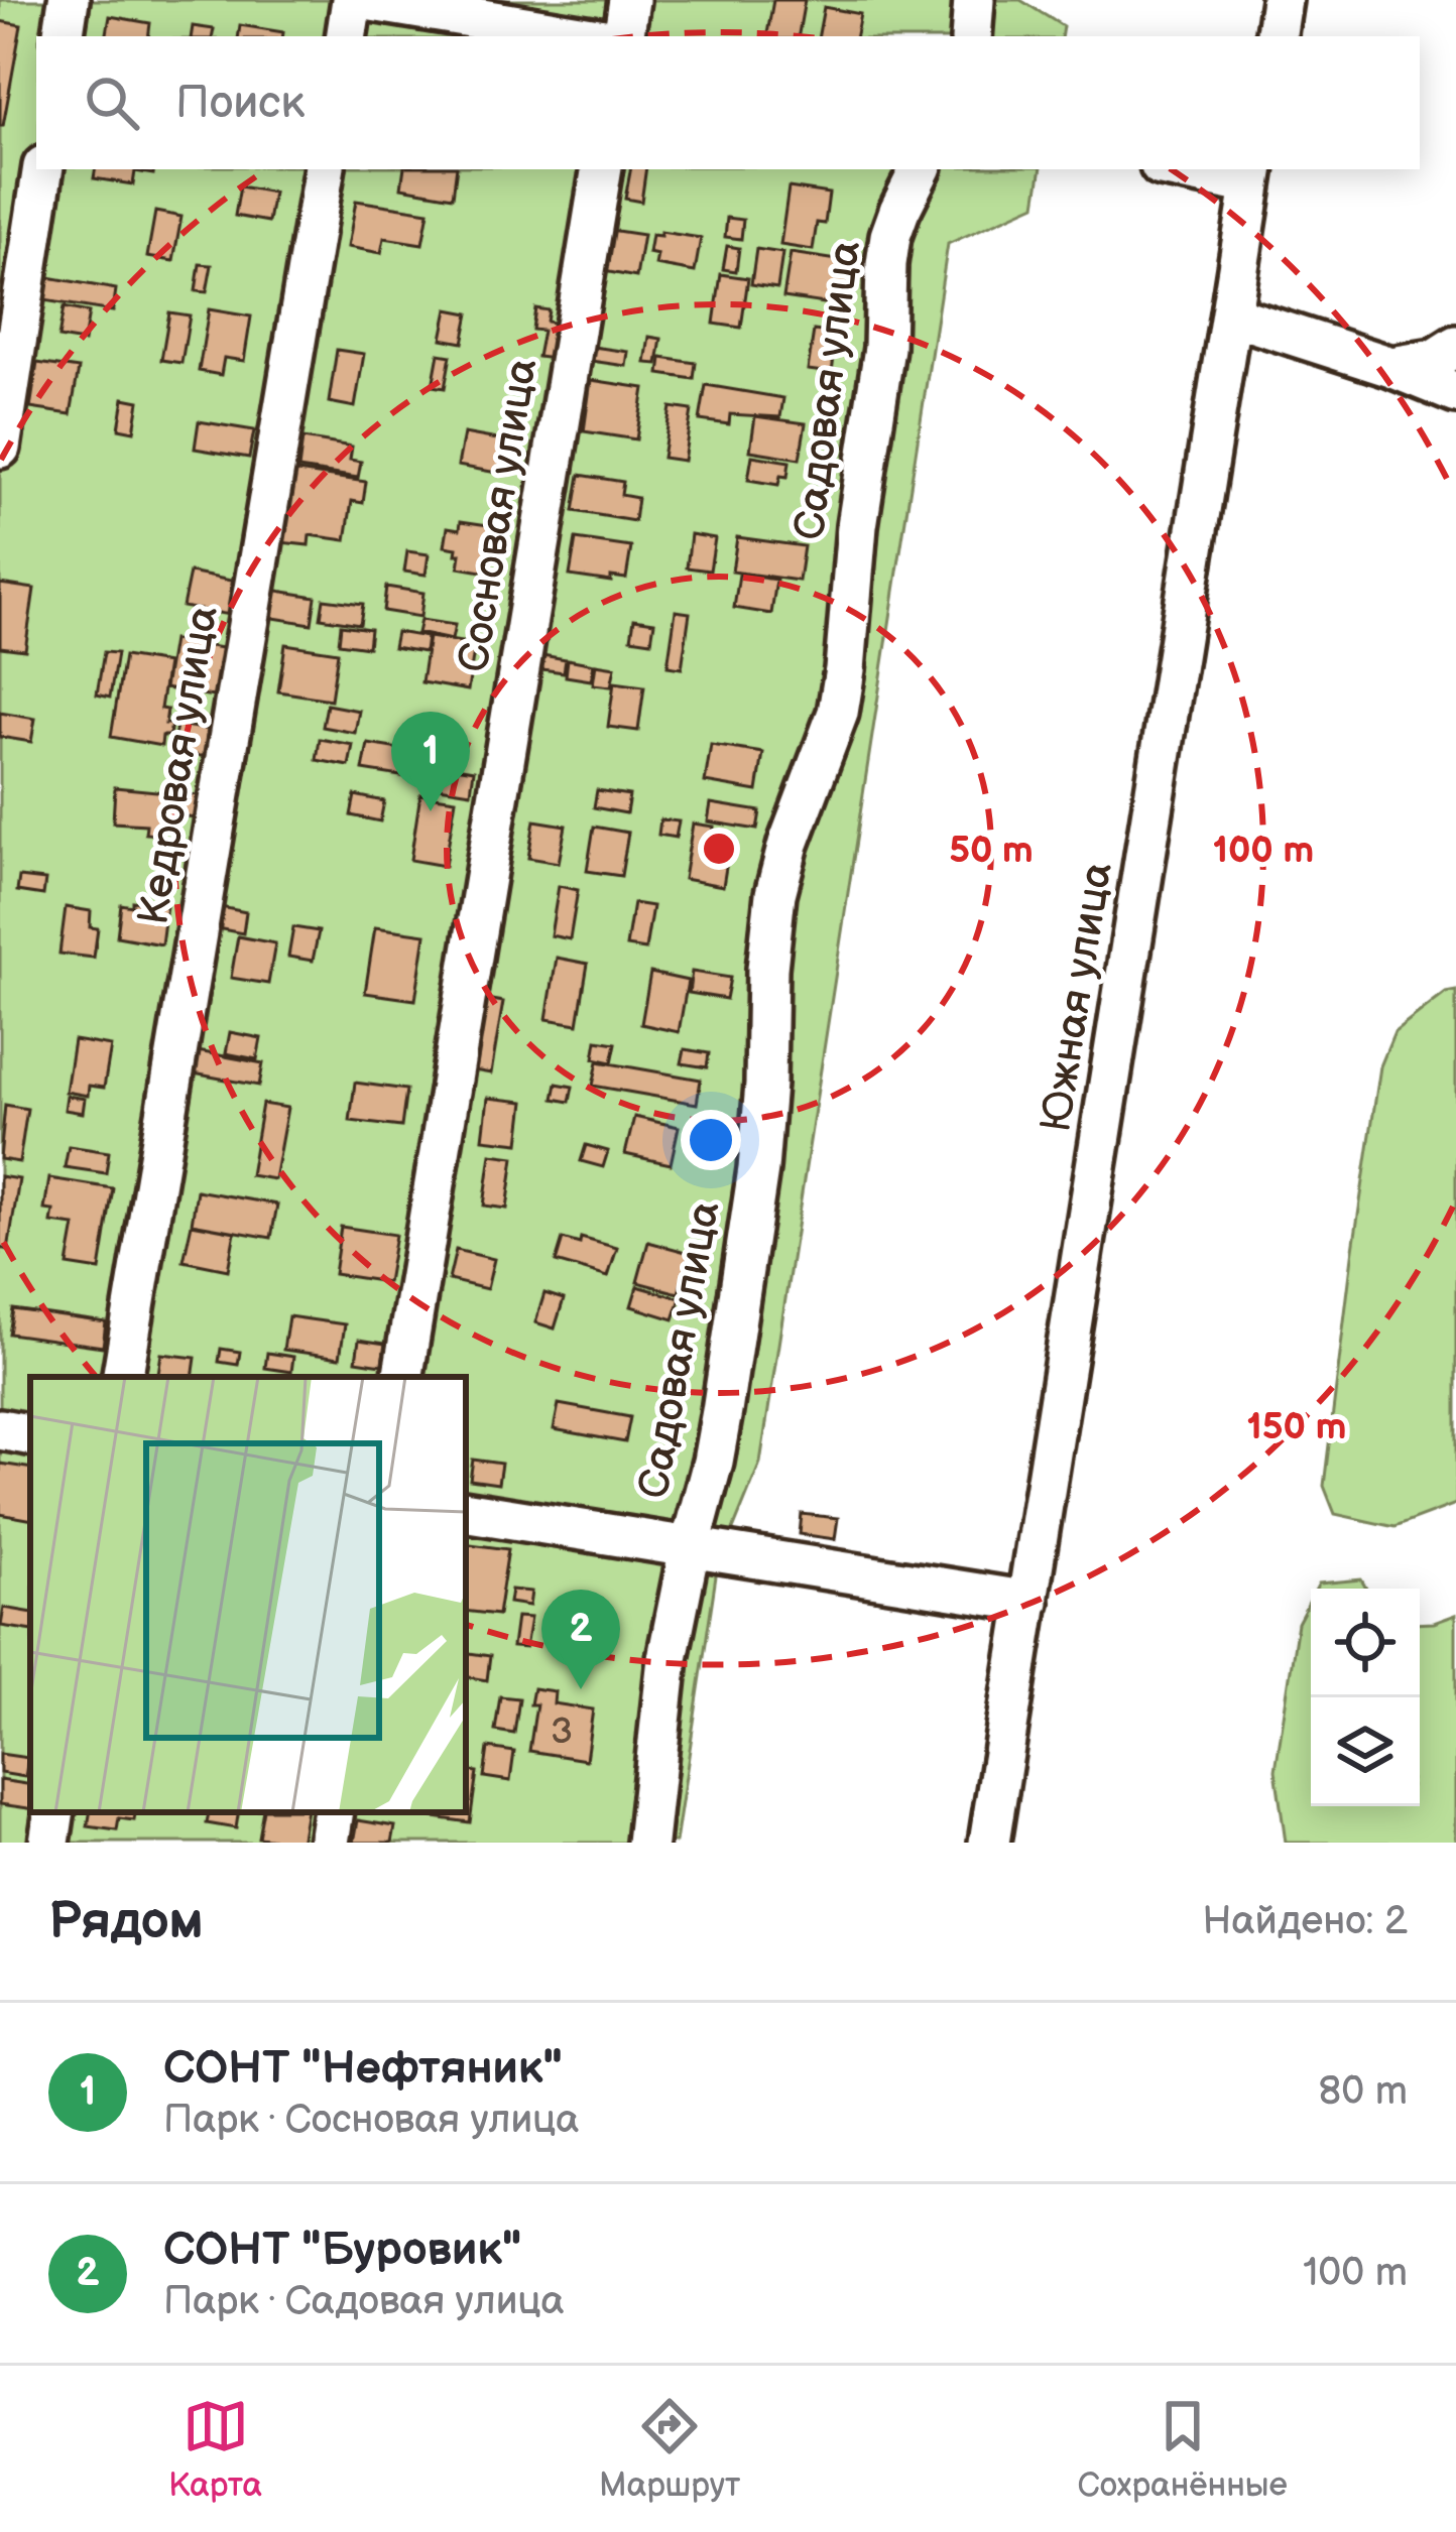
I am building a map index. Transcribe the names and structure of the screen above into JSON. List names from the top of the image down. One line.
{"streets":{"street":["Садовая улица","Сосновая улица","Кедровая улица","Южная улица"]},"house_numbers":["3"],"page":{"search":"Поиск","pins":["1","2"],"heading":["Рядом","Найдено: 2"],"list":[{"mark":"1","name":"СОНТ \"Нефтяник\"","note":"Парк · Сосновая улица","value":"80 m"},{"mark":"2","name":"СОНТ \"Буровик\"","note":"Парк · Садовая улица","value":"100 m"}],"nav":["Карта","Маршрут","Сохранённые"]},"rings":["50 m","100 m","150 m"]}
